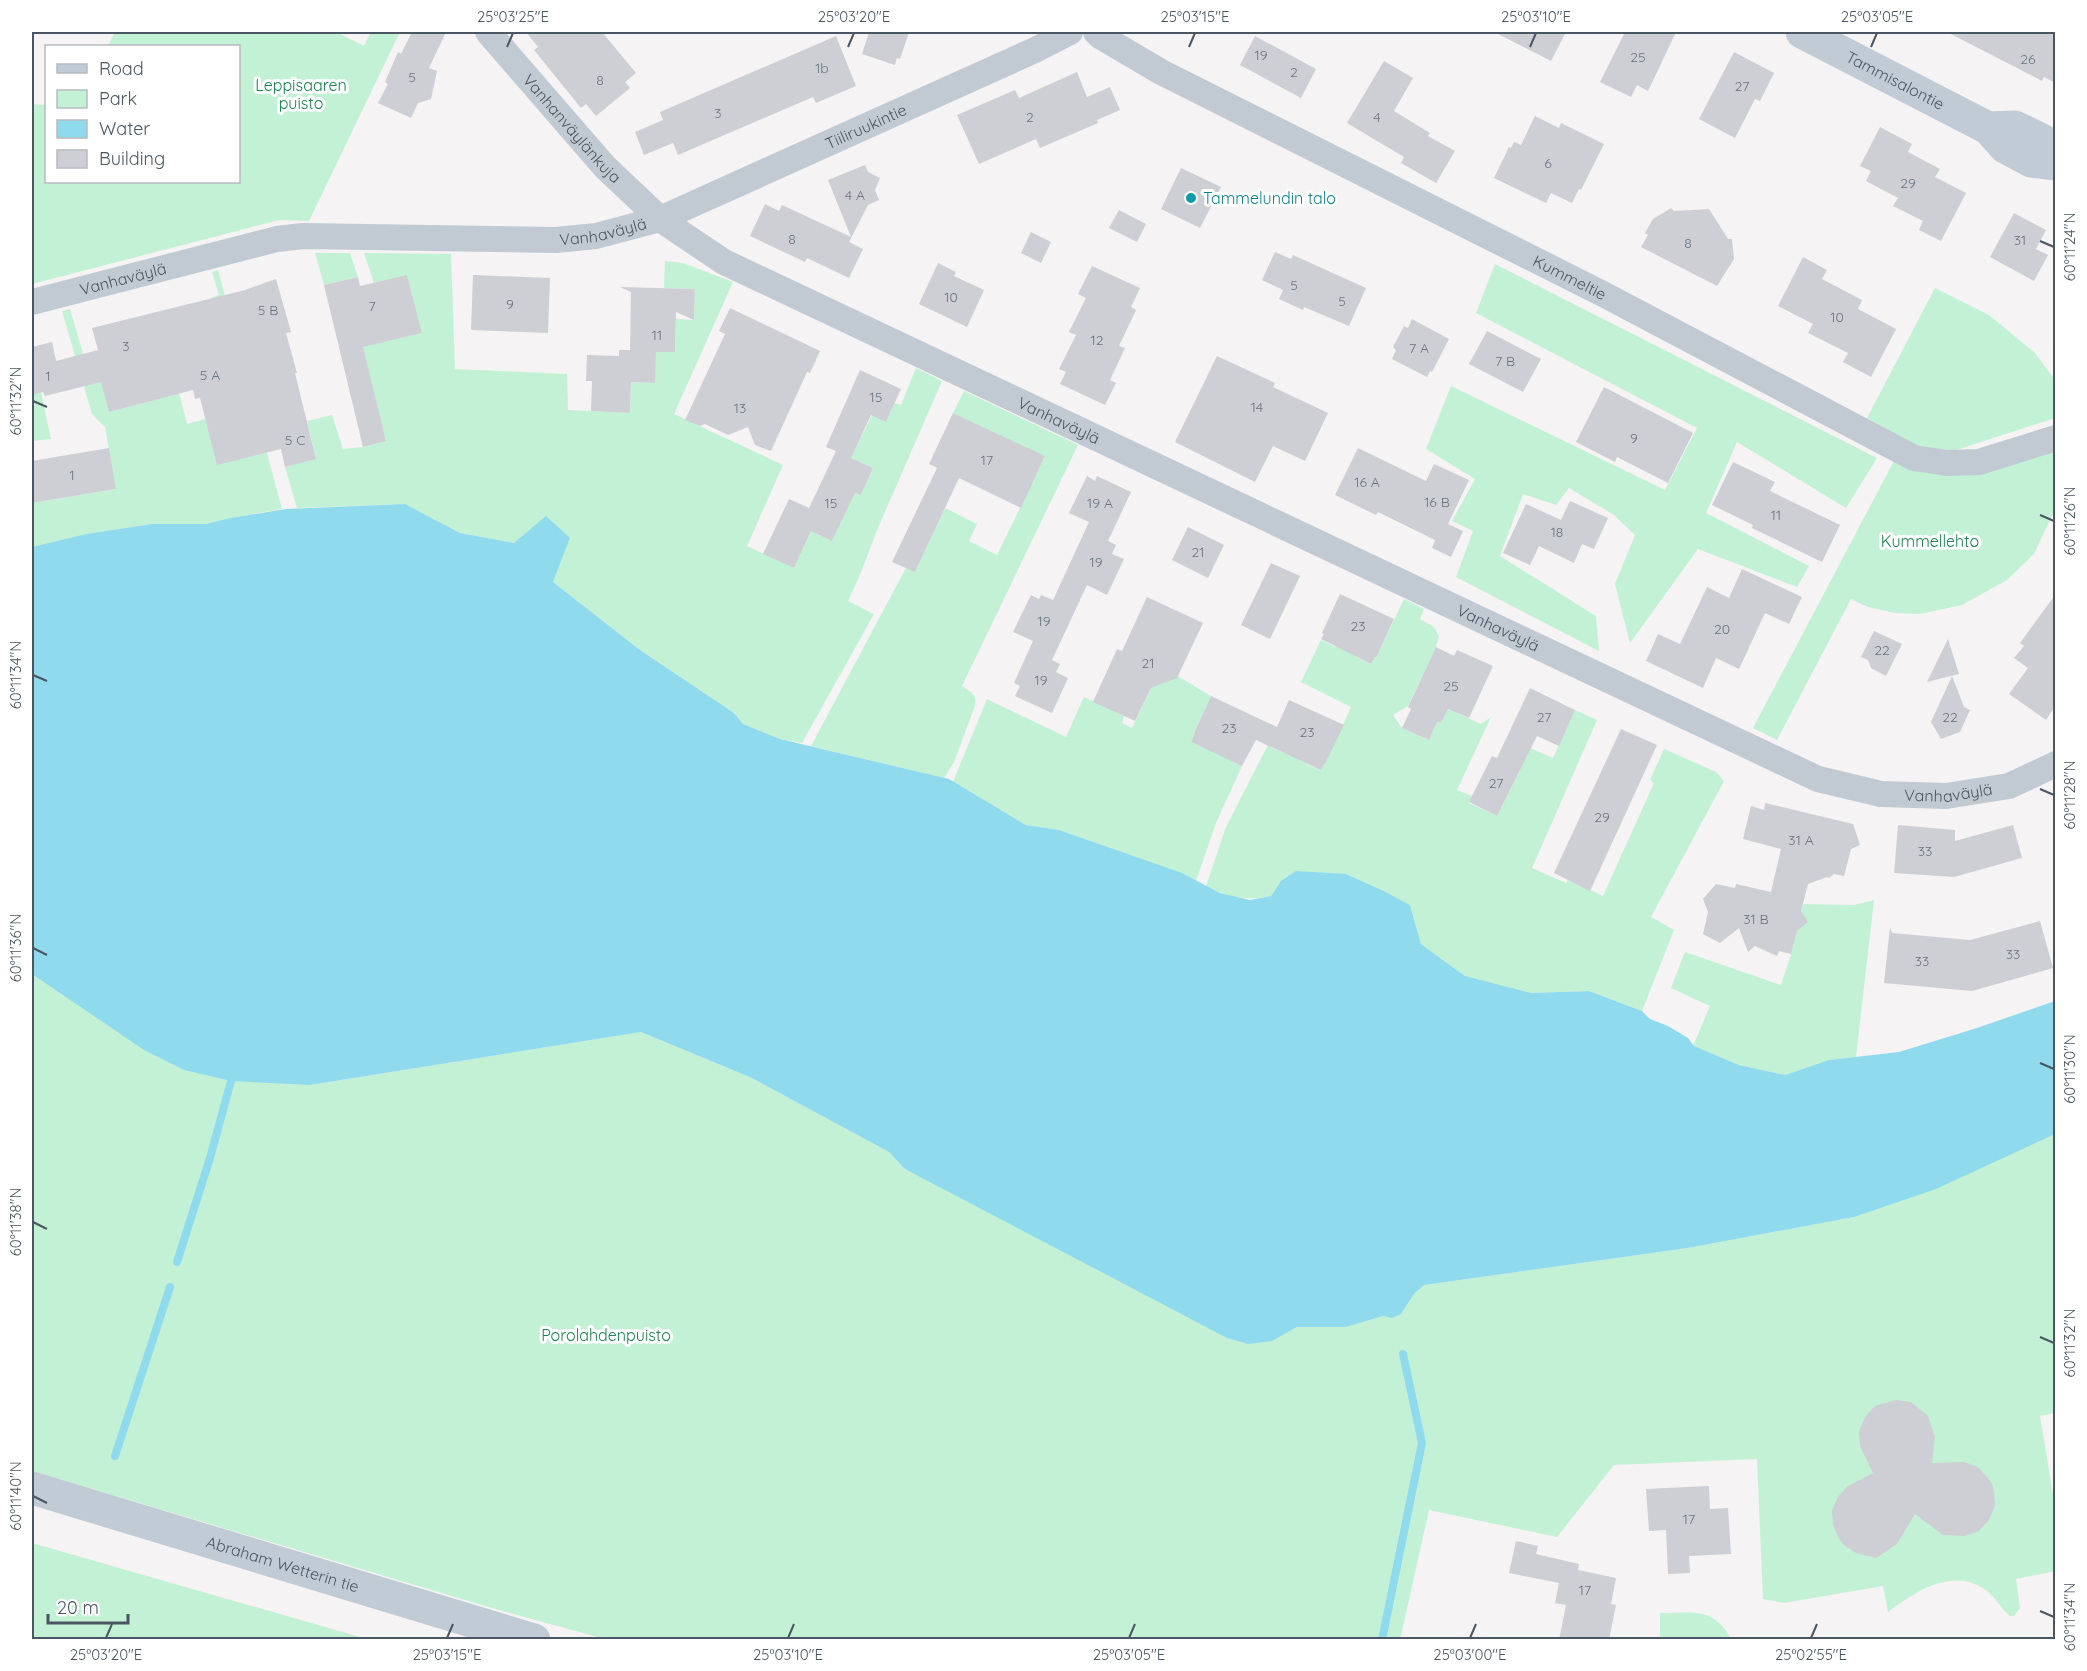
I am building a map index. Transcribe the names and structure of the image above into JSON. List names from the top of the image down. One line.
{"streets":{"street":["Tammisalontie","Vanhanväylänkuja","Tiiliruukintie","Vanhaväylä","Kummeltie","Abraham Wetterin tie"]},"crossings":[["Vanhanväylänkuja","Tiiliruukintie"],["Vanhanväylänkuja","Vanhaväylä"],["Tiiliruukintie","Vanhaväylä"]],"parks":["Leppisaaren puisto","Kummellehto","Porolahdenpuisto"],"places":["Tammelundin talo"],"house_numbers":["19","25","26","1b","2","5","8","27","3","2","4","6","29","4 A","8","31","8","5","10","5","9","7","5 B","10","11","12","3","7 A","7 B","5 A","1","15","14","13","9","5 C","17","1","16 A","16 B","15","19 A","11","18","21","19","19","23","20","22","21","19","25","27","22","23","23","27","29","31 A","33","31 B","33","33","17","17"],"legend":["Road","Park","Water","Building"],"scale_bar":"20 m","coordinates":["25°03'25\"E","25°03'20\"E","25°03'15\"E","25°03'10\"E","25°03'05\"E","60°11'24\"N","60°11'32\"N","60°11'26\"N","60°11'34\"N","60°11'28\"N","60°11'36\"N","60°11'30\"N","60°11'38\"N","60°11'40\"N","25°03'00\"E","25°02'55\"E"]}
